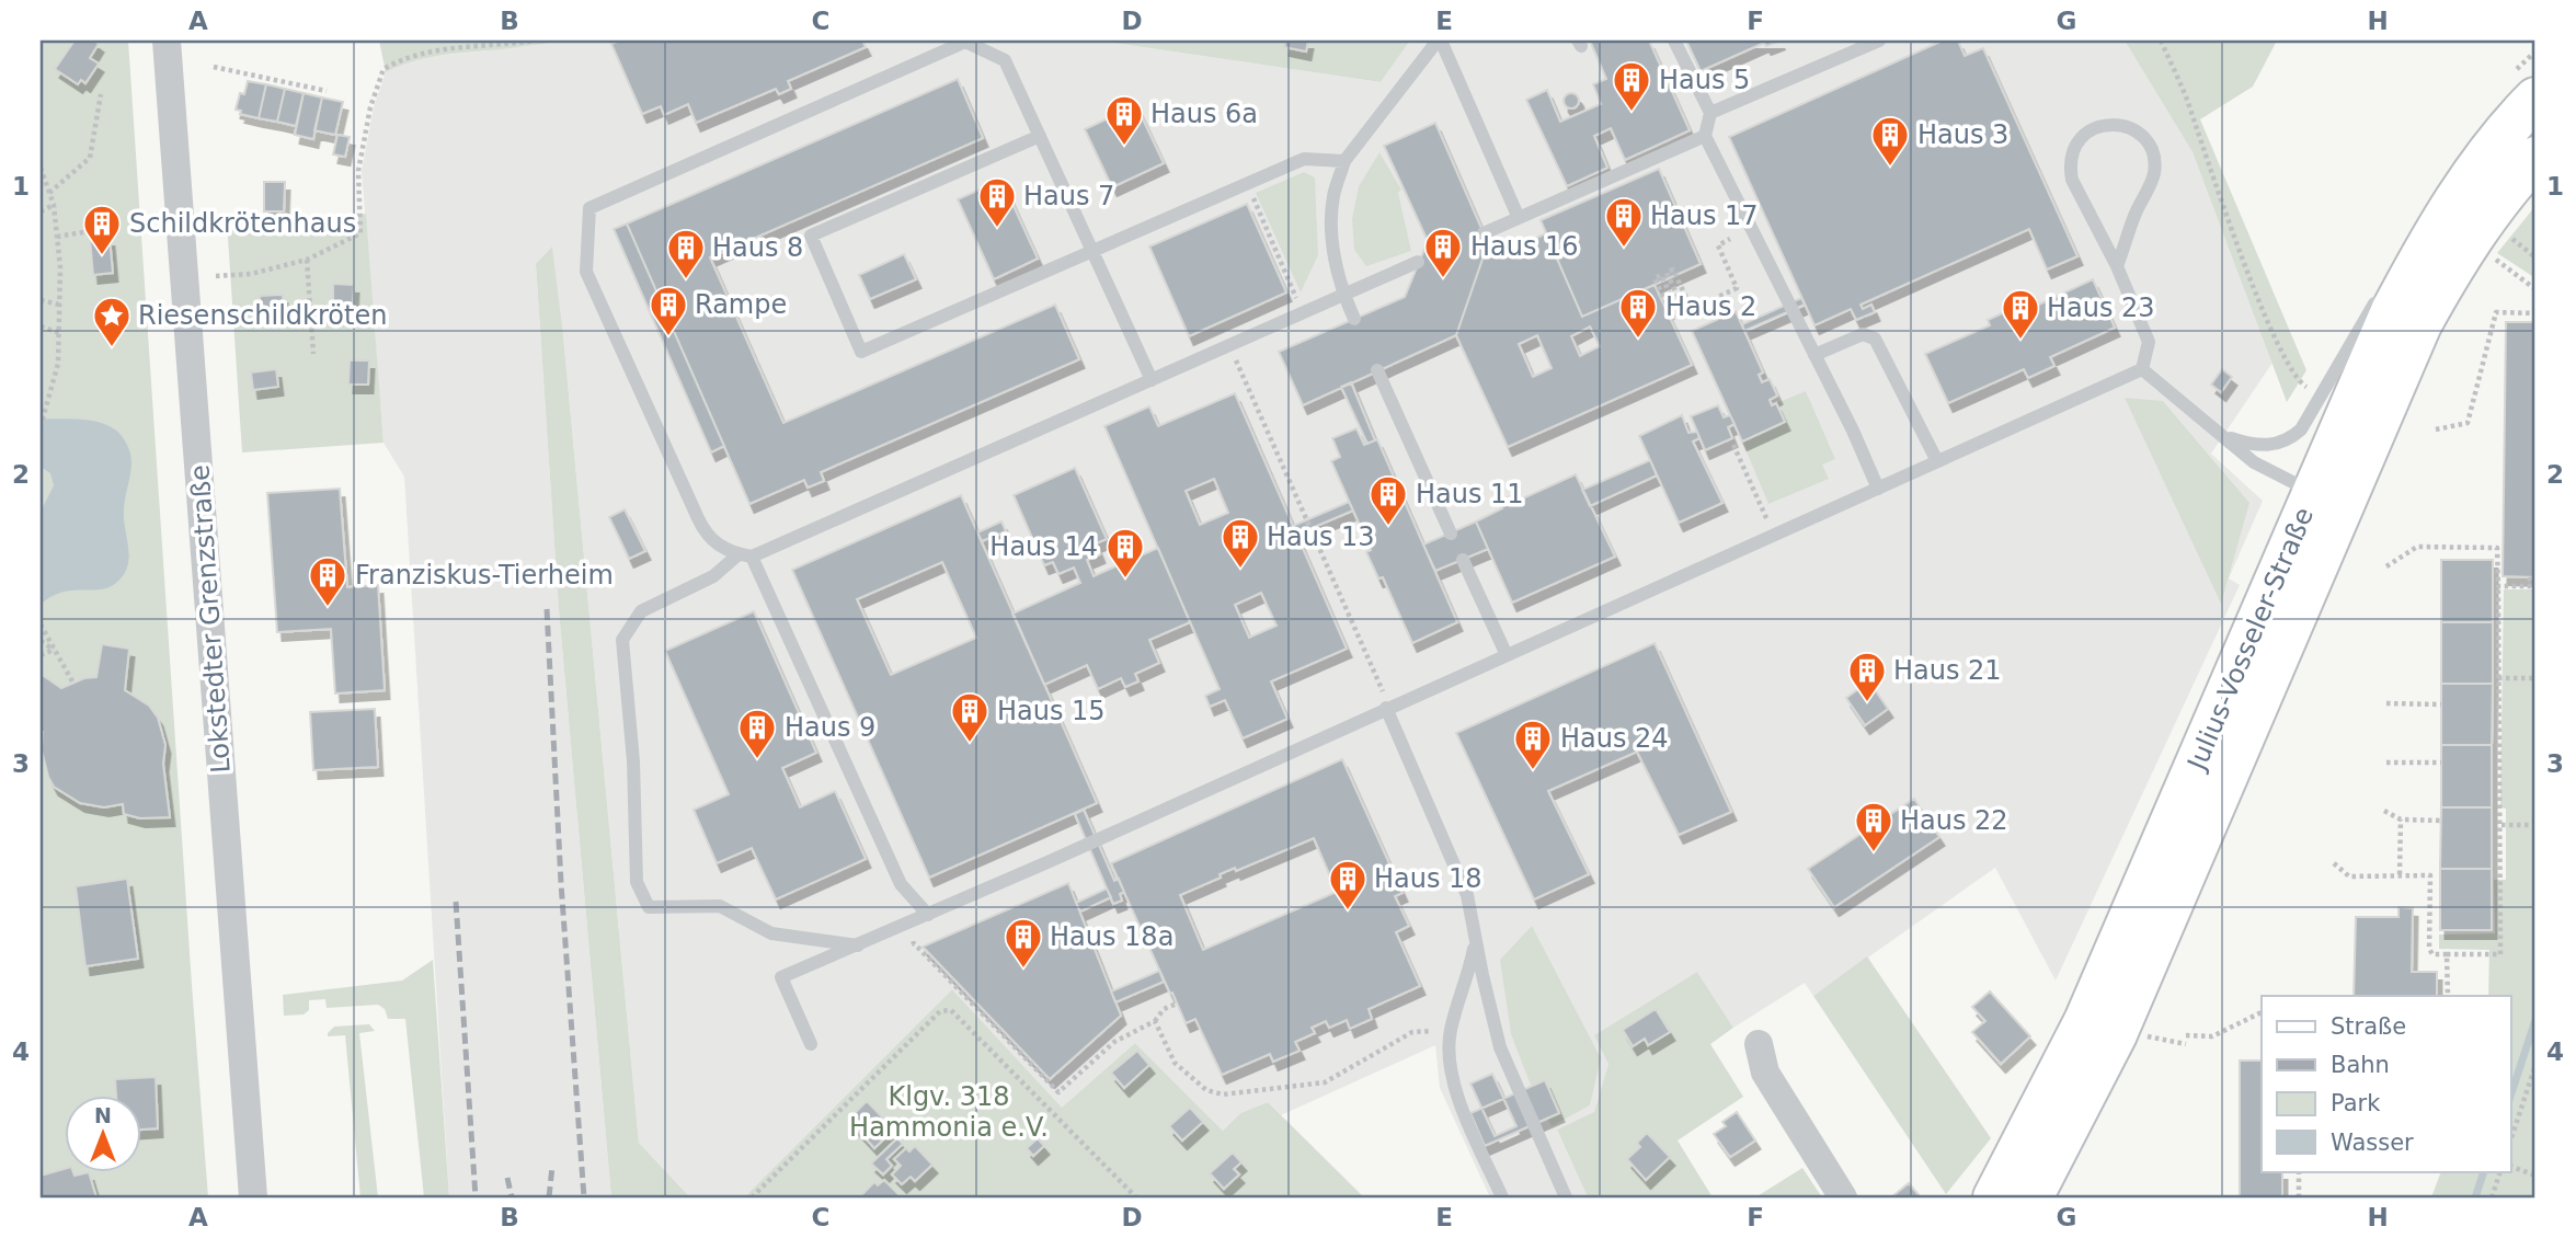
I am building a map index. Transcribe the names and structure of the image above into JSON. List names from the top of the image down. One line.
{"streets":{"main road":["Julius-Vosseler-Straße"],"street":["Lokstedter Grenzstraße"]},"parks":["Klgv. 318 Hammonia e.V."],"places":{"building":["Haus 5","Haus 6a","Haus 3","Haus 7","Haus 17","Schildkrötenhaus","Haus 16","Haus 8","Rampe","Haus 2","Haus 23","Haus 11","Haus 13","Haus 14","Franziskus-Tierheim","Haus 21","Haus 15","Haus 9","Haus 24","Haus 22","Haus 18","Haus 18a"],"place":["Riesenschildkröten"]},"legend":["Straße","Bahn","Park","Wasser"],"north":"top","grid":{"columns":["A","B","C","D","E","F","G","H"],"rows":["1","2","3","4"]}}
